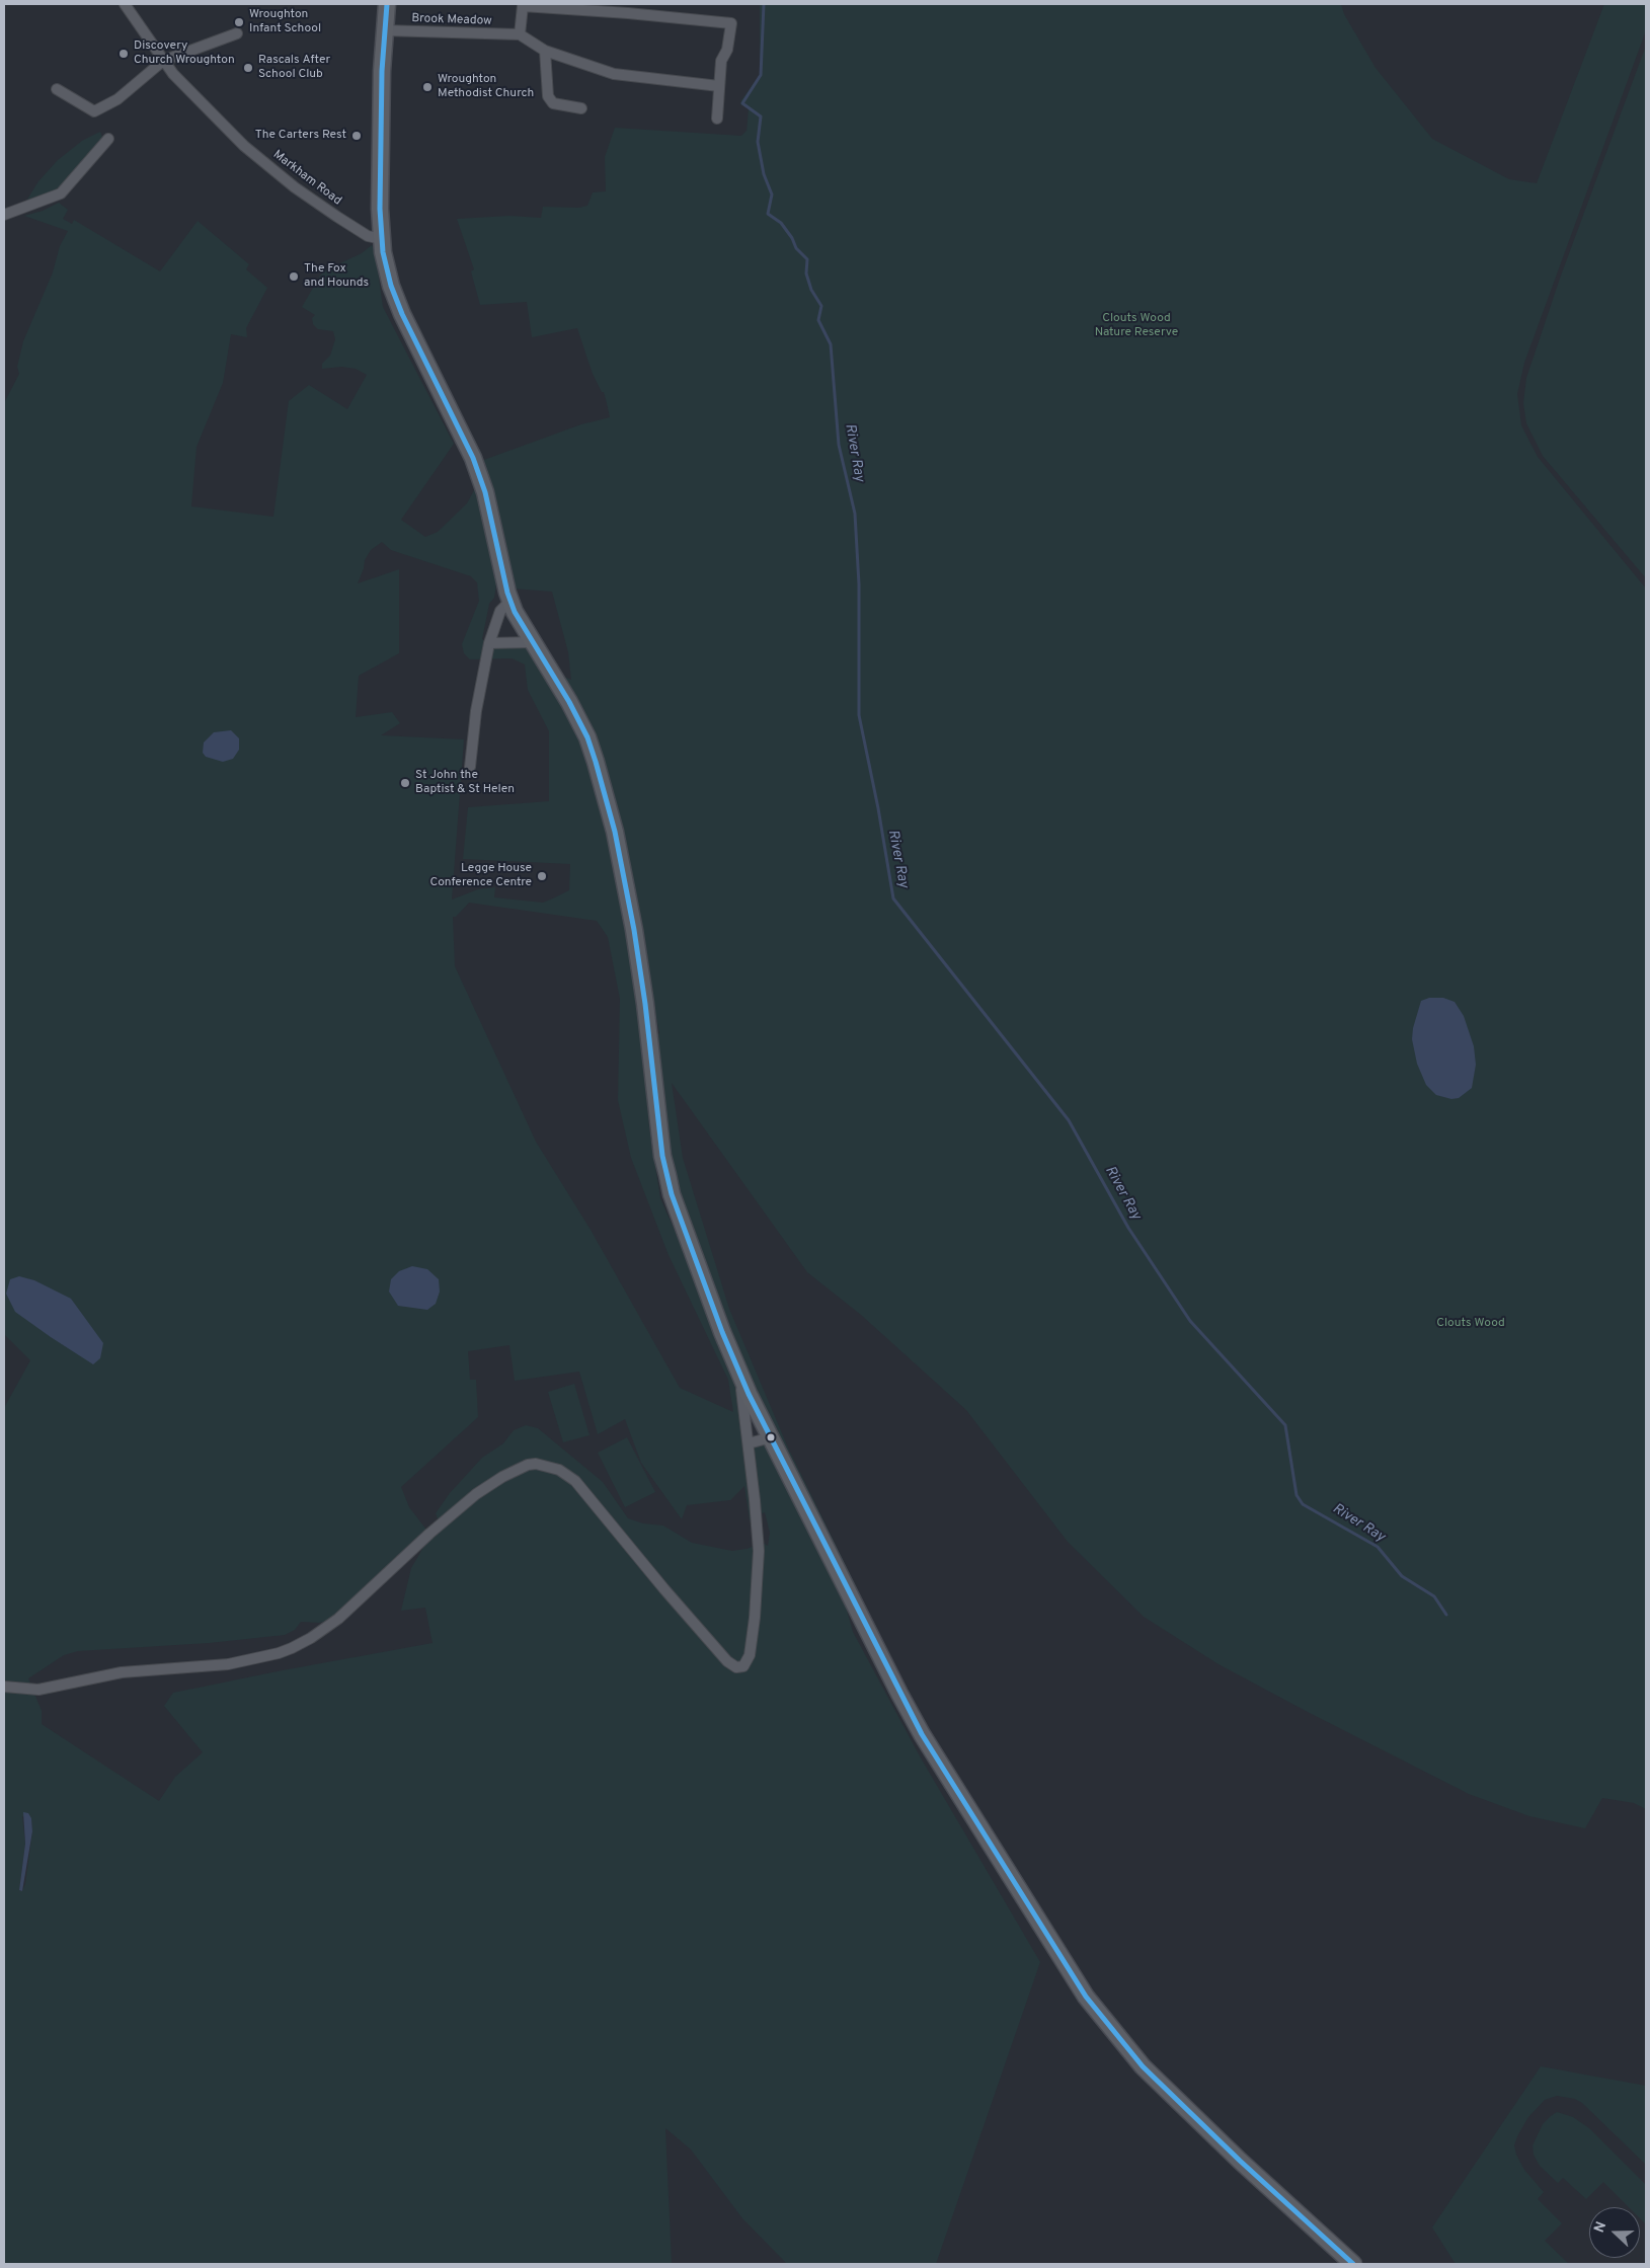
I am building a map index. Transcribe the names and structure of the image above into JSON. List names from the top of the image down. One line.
{"streets":{"street":["Brook Meadow","Markham Road"]},"water":["River Ray"],"parks":["Clouts Wood Nature Reserve","Clouts Wood"],"places":["Wroughton Infant School","Discovery Church Wroughton","Rascals After School Club","Wroughton Methodist Church","The Carters Rest","The Fox and Hounds","St John the Baptist & St Helen","Legge House Conference Centre"],"north":"left"}
